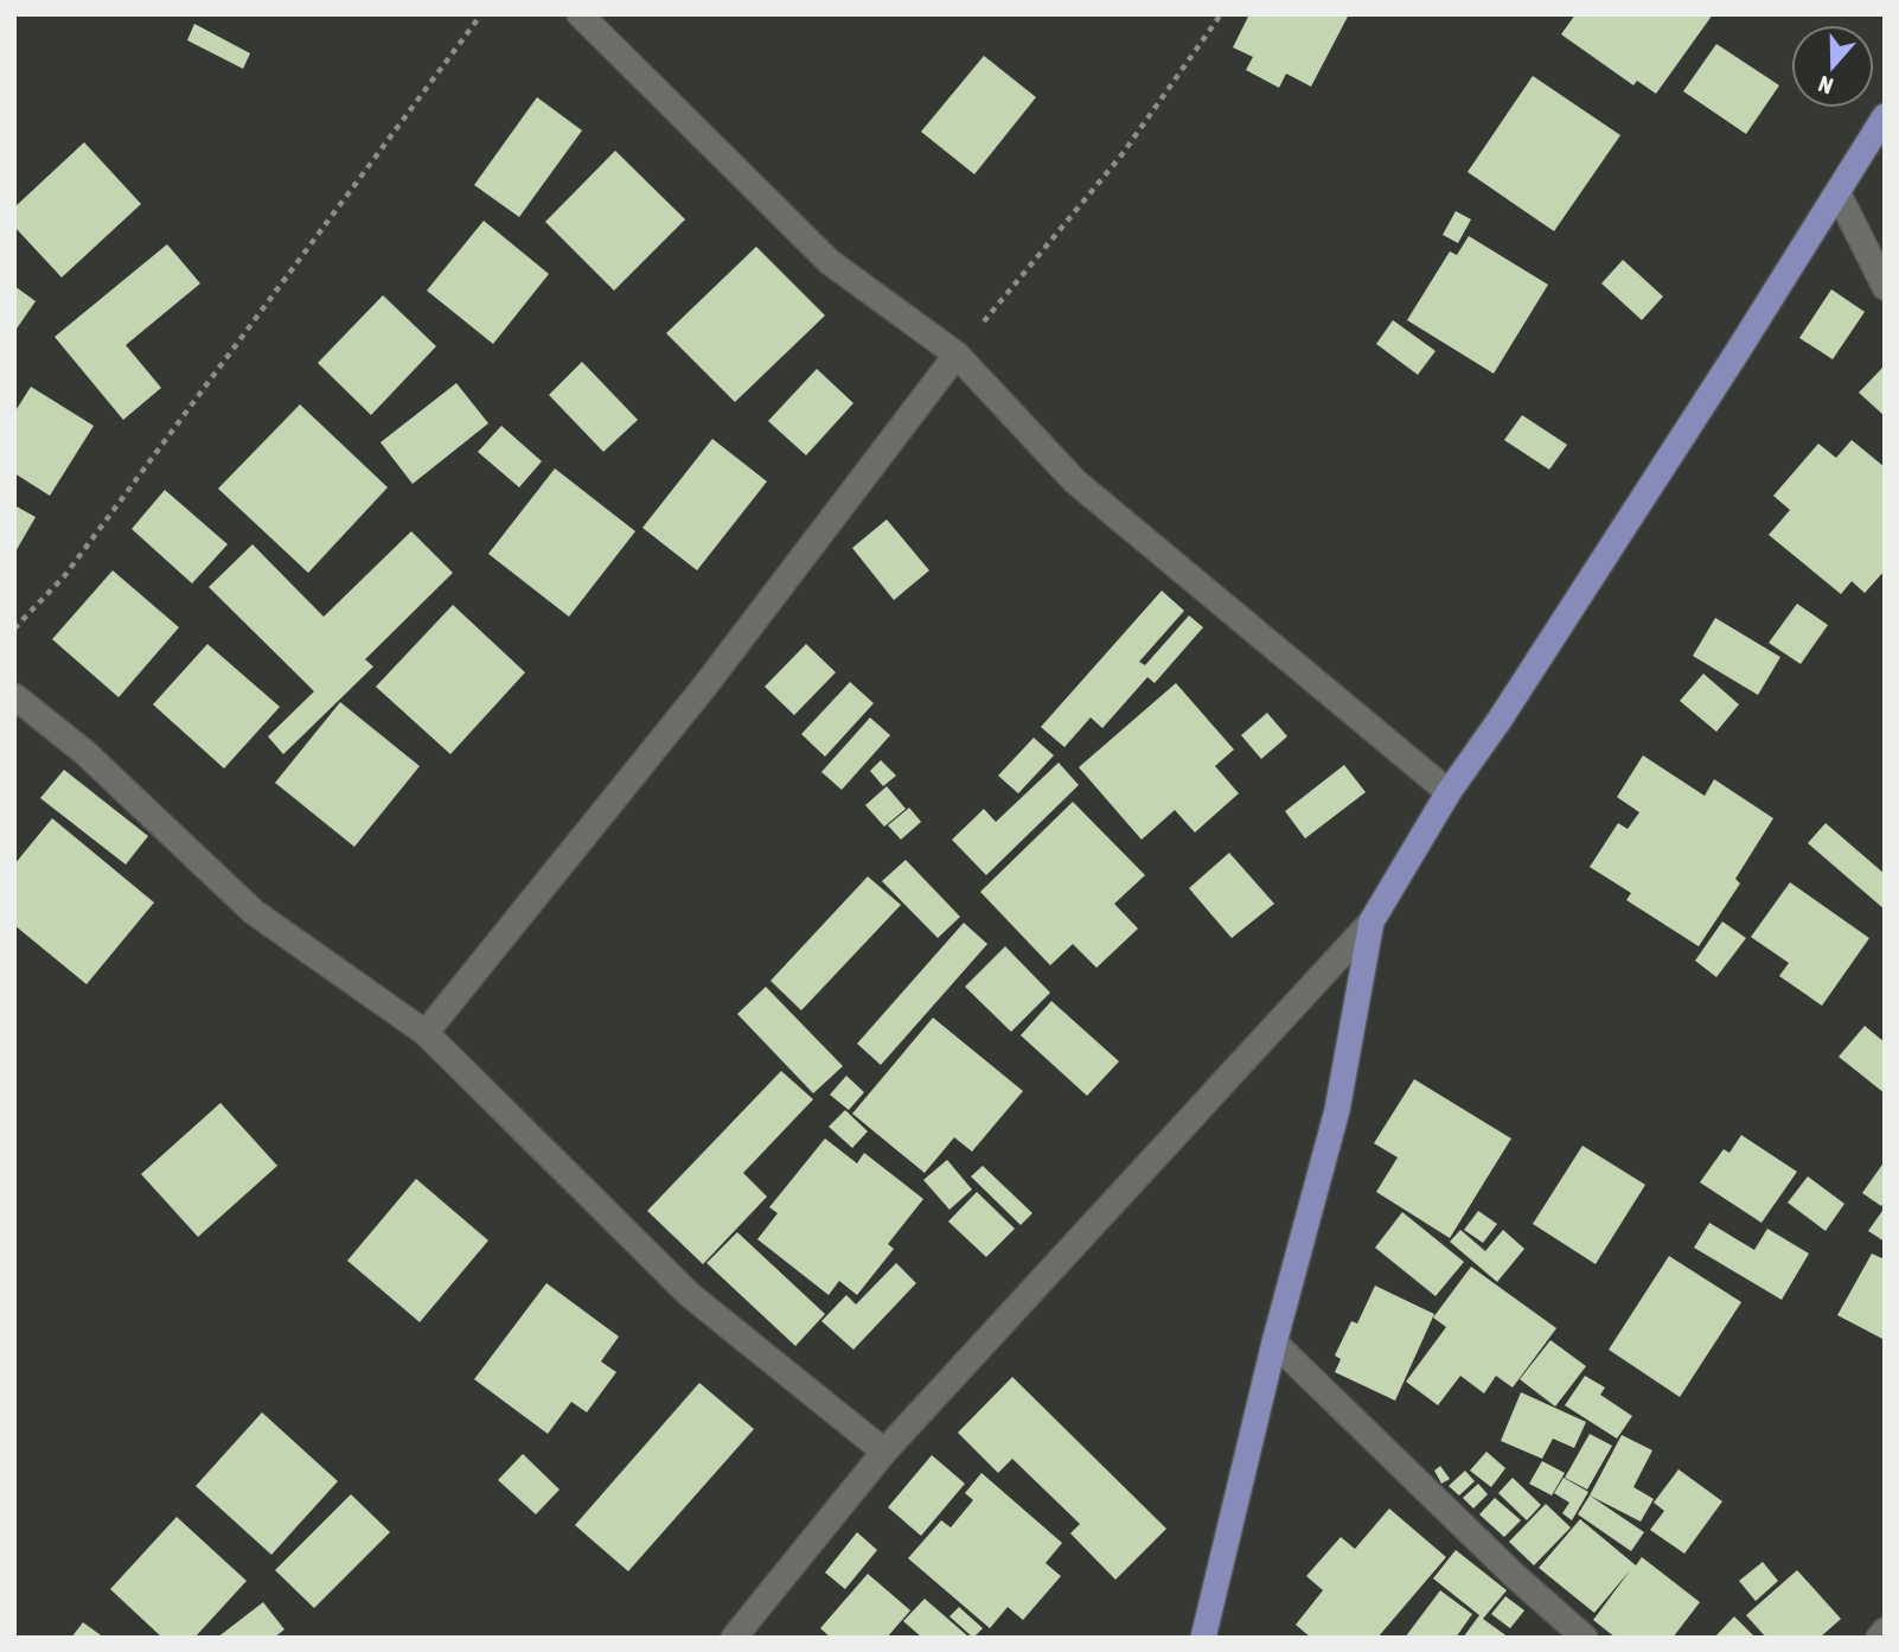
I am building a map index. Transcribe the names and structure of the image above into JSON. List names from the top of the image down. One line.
{"north":"bottom"}
